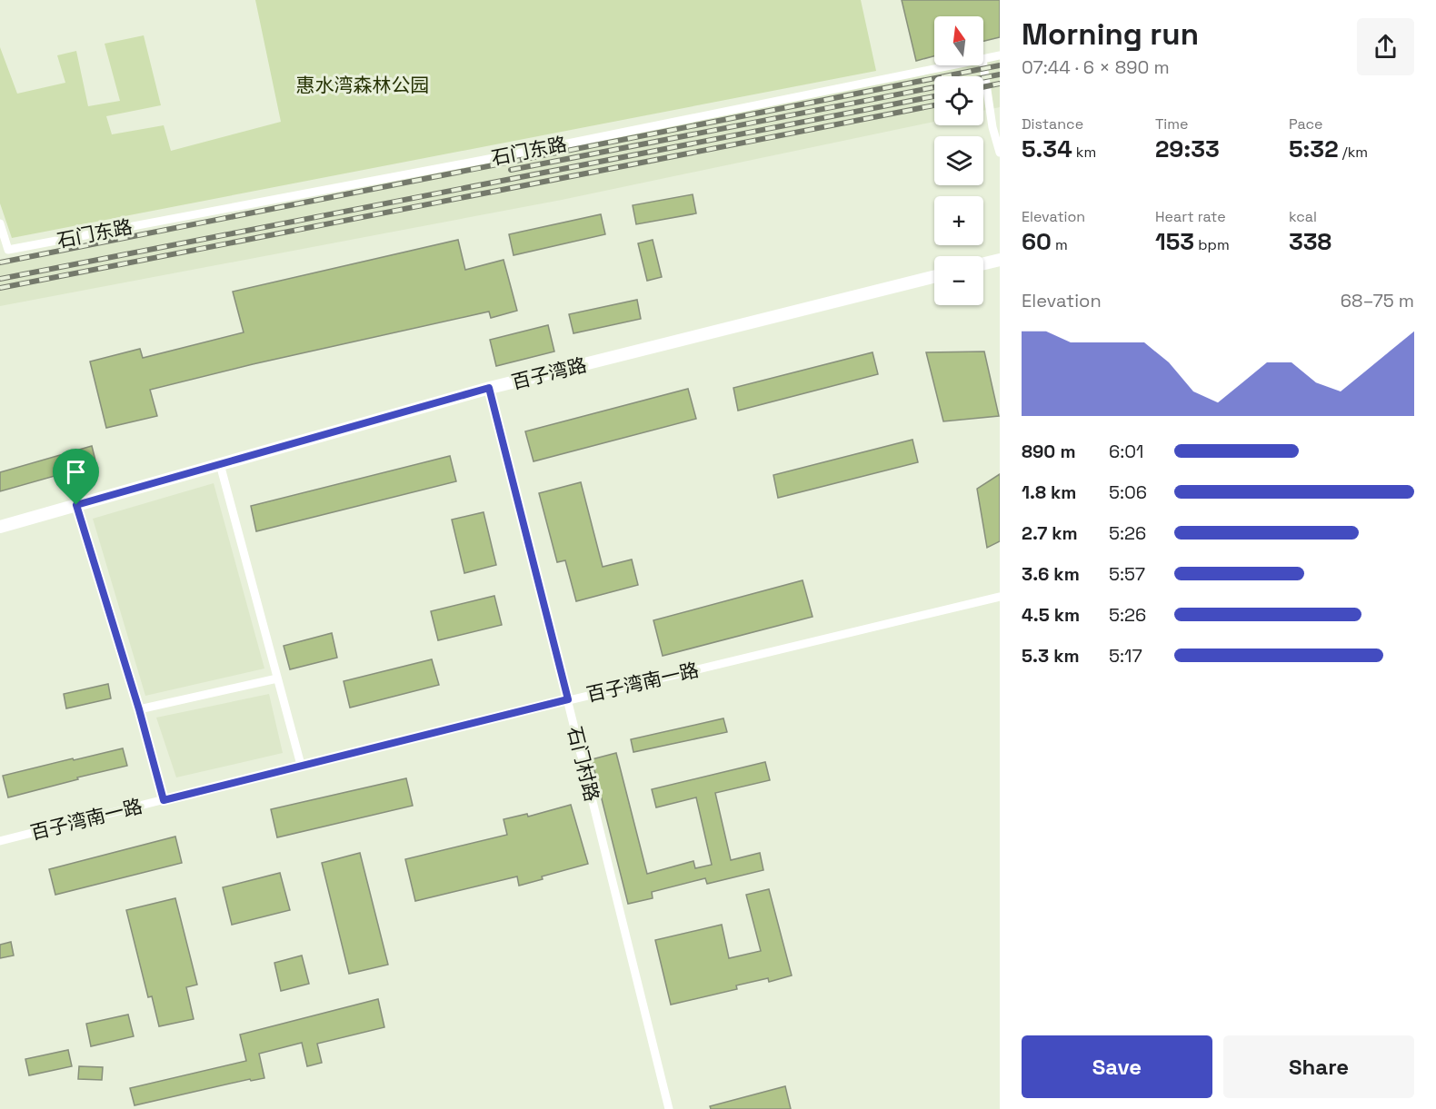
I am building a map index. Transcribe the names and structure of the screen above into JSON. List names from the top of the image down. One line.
{"streets":{"street":["石门东路","百子湾路","百子湾南一路","石门村路"]},"crossings":[["百子湾路","石门村路"],["百子湾南一路","石门村路"]],"parks":["惠水湾森林公园"],"north":"top","page":{"heading":["Morning run","07:44 · 6 × 890 m"],"map_buttons":["+","−"],"stats":[["Distance","5.34 km"],["Time","29:33"],["Pace","5:32 /km"],["Elevation","60 m"],["Heart rate","153 bpm"],["kcal","338"]],"chart":["Elevation","68–75 m"],"list":[{"name":"890 m","note":"6:01"},{"name":"1.8 km","note":"5:06"},{"name":"2.7 km","note":"5:26"},{"name":"3.6 km","note":"5:57"},{"name":"4.5 km","note":"5:26"},{"name":"5.3 km","note":"5:17"}],"buttons":["Save","Share"]}}
